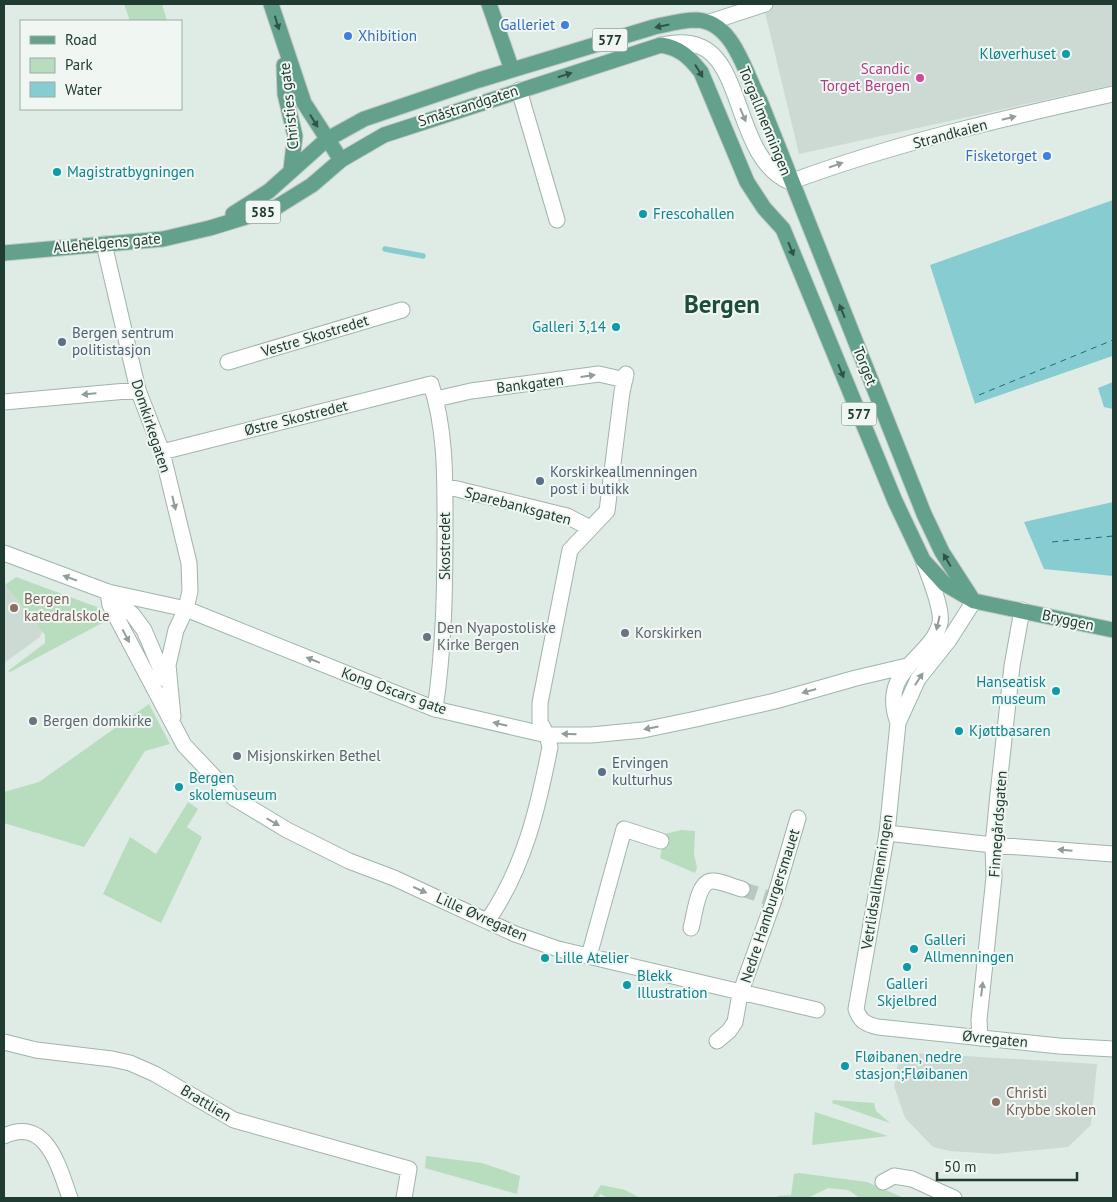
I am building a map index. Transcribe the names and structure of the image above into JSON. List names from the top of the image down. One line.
{"streets":{"main road":["577","Christies gate","Småstrandgaten","Torgallmenningen","585","Allehelgens gate","Torget","Bryggen"],"street":["Strandkaien","Vestre Skostredet","Bankgaten","Østre Skostredet","Domkirkegaten","Sparebanksgaten","Skostredet","Kong Oscars gate","Finnegårdsgaten","Vetrlidsallmenningen","Nedre Hamburgersmauet","Lille Øvregaten","Øvregaten","Brattlien"]},"crossings":[["Christies gate","Småstrandgaten"],["Christies gate","Allehelgens gate"],["Småstrandgaten","Torgallmenningen"],["Småstrandgaten","Allehelgens gate"],["Småstrandgaten","Torget"],["Torgallmenningen","Strandkaien"],["Torgallmenningen","Torget"],["Strandkaien","Torget"],["Allehelgens gate","Domkirkegaten"],["Torget","Bryggen"],["Torget","Finnegårdsgaten"],["Bankgaten","Østre Skostredet"],["Bankgaten","Sparebanksgaten"],["Bankgaten","Skostredet"],["Østre Skostredet","Domkirkegaten"],["Østre Skostredet","Skostredet"],["Domkirkegaten","Kong Oscars gate"],["Sparebanksgaten","Skostredet"],["Skostredet","Kong Oscars gate"],["Bryggen","Finnegårdsgaten"],["Finnegårdsgaten","Øvregaten"],["Vetrlidsallmenningen","Øvregaten"],["Nedre Hamburgersmauet","Lille Øvregaten"]],"one_way":["Strandkaien","Kong Oscars gate","Finnegårdsgaten","Lille Øvregaten"],"districts":["Bergen"],"places":["Galleriet","Xhibition","Kløverhuset","Scandic Torget Bergen","Fisketorget","Magistratbygningen","Frescohallen","Galleri 3,14","Bergen sentrum politistasjon","Korskirkeallmenningen post i butikk","Bergen katedralskole","Korskirken","Den Nyapostoliske Kirke Bergen","Hanseatisk museum","Bergen domkirke","Kjøttbasaren","Misjonskirken Bethel","Ervingen kulturhus","Bergen skolemuseum","Galleri Allmenningen","Lille Atelier","Galleri Skjelbred","Blekk Illustration","Fløibanen, nedre stasjon;Fløibanen","Christi Krybbe skolen"],"legend":["Road","Park","Water"],"scale_bar":"50 m"}
